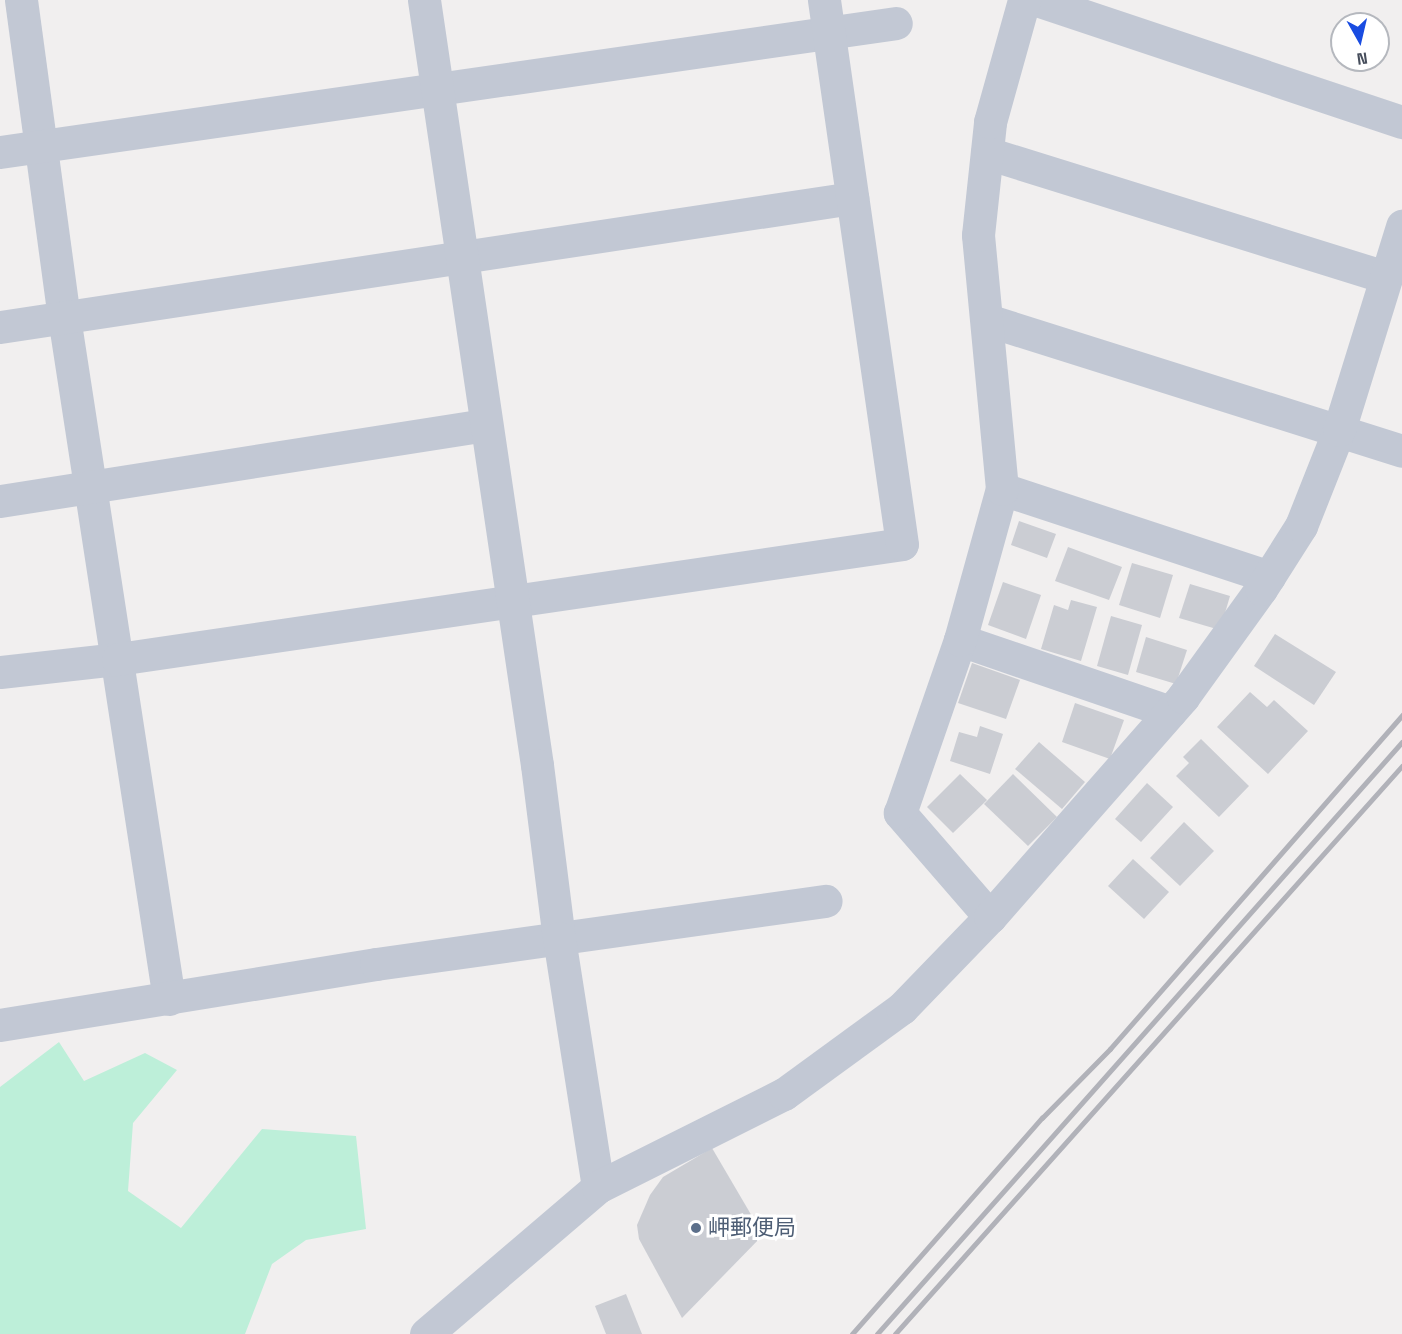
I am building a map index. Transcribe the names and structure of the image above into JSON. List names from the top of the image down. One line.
{"places":["岬郵便局"],"north":"bottom"}
